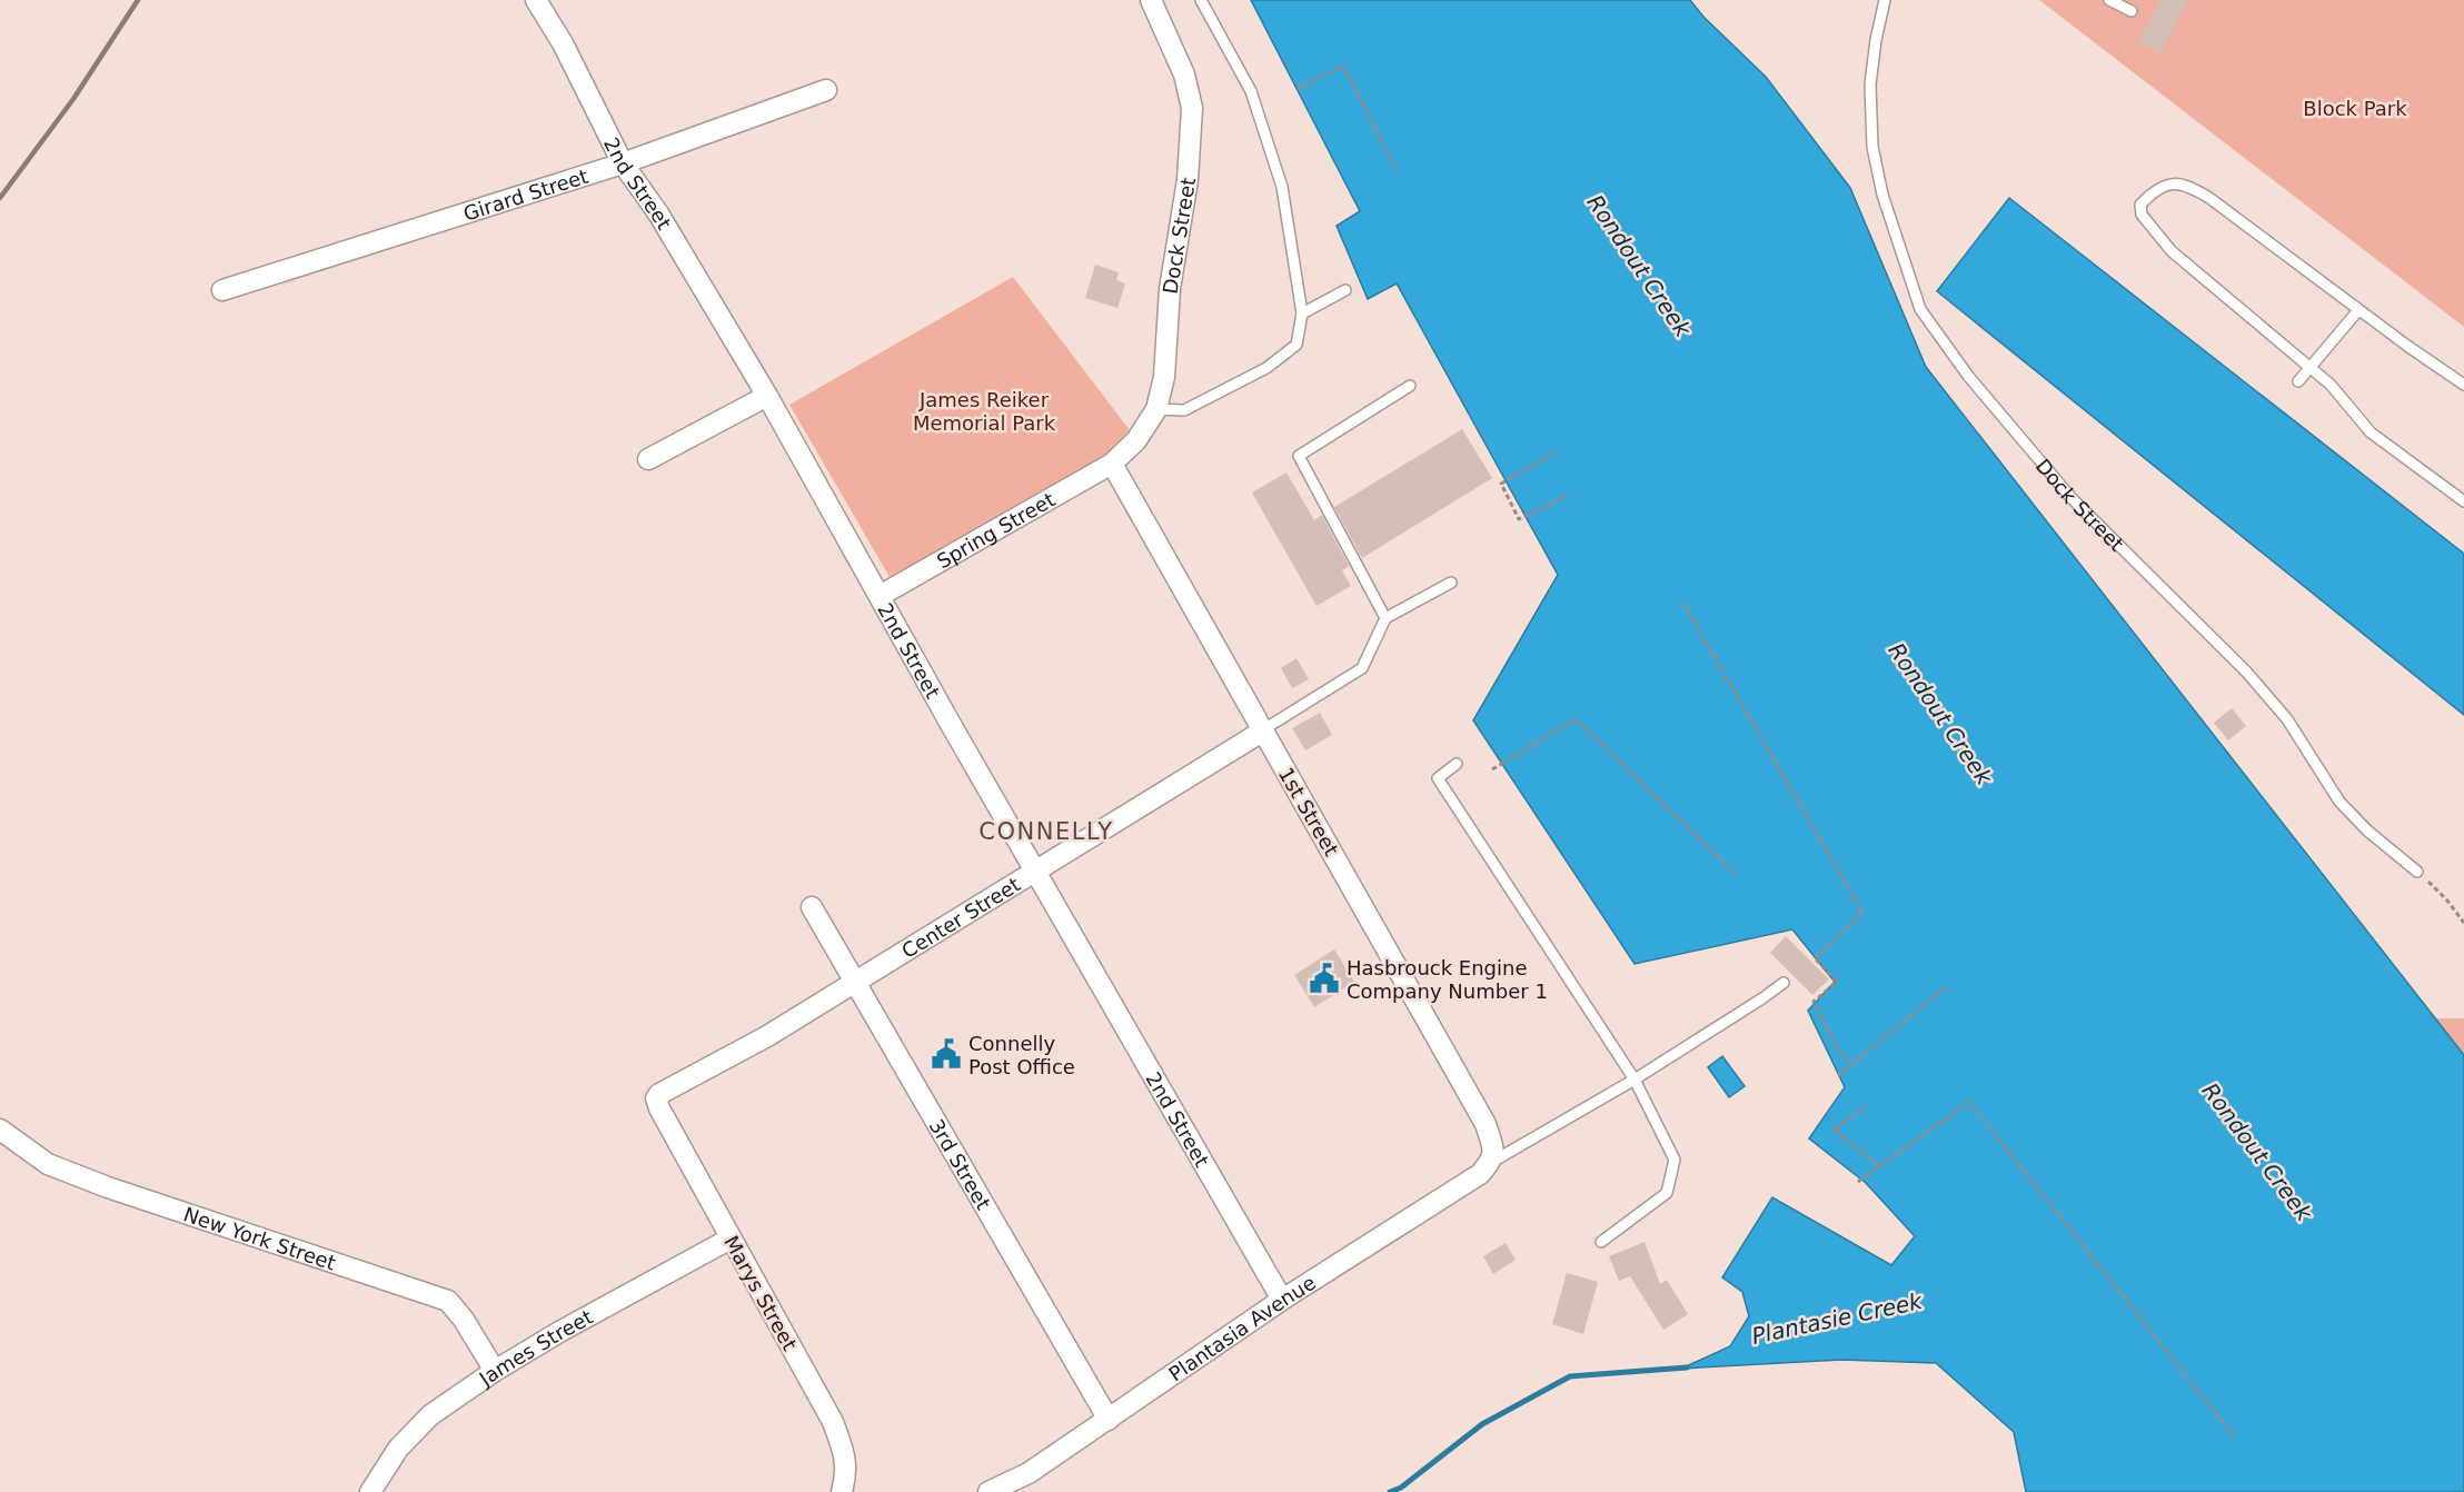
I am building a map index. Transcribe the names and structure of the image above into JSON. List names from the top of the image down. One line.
{"streets":{"street":["2nd Street","Girard Street","Dock Street","Spring Street","1st Street","Center Street","3rd Street","New York Street","Marys Street","Plantasia Avenue","James Street"]},"crossings":[["2nd Street","Girard Street"],["2nd Street","Spring Street"],["2nd Street","Center Street"],["2nd Street","Plantasia Avenue"],["Dock Street","Spring Street"],["Dock Street","1st Street"],["Spring Street","1st Street"],["1st Street","Center Street"],["1st Street","Plantasia Avenue"],["Center Street","3rd Street"],["Center Street","Marys Street"],["3rd Street","Plantasia Avenue"],["New York Street","James Street"],["Marys Street","James Street"]],"districts":["CONNELLY"],"water":["Rondout Creek","Plantasie Creek"],"parks":["Block Park","James Reiker Memorial Park"],"places":{"public building":["Hasbrouck Engine Company Number 1","Connelly Post Office"]}}
